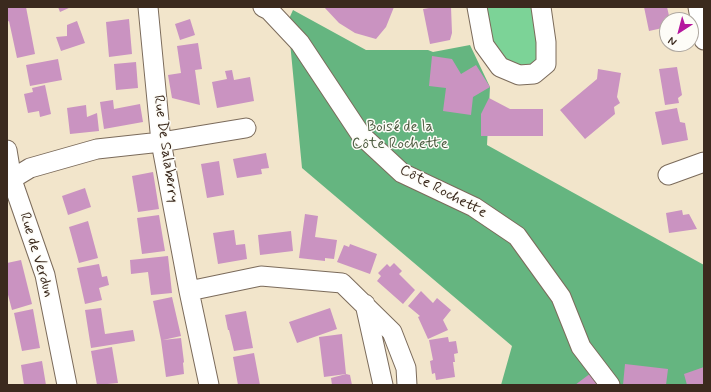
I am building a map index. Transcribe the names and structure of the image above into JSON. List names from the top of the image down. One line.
{"streets":{"street":["Rue De Salaberry","Côte Rochette","Rue de Verdun"]},"parks":["Boisé de la Côte Rochette"],"north":"bottom left"}
